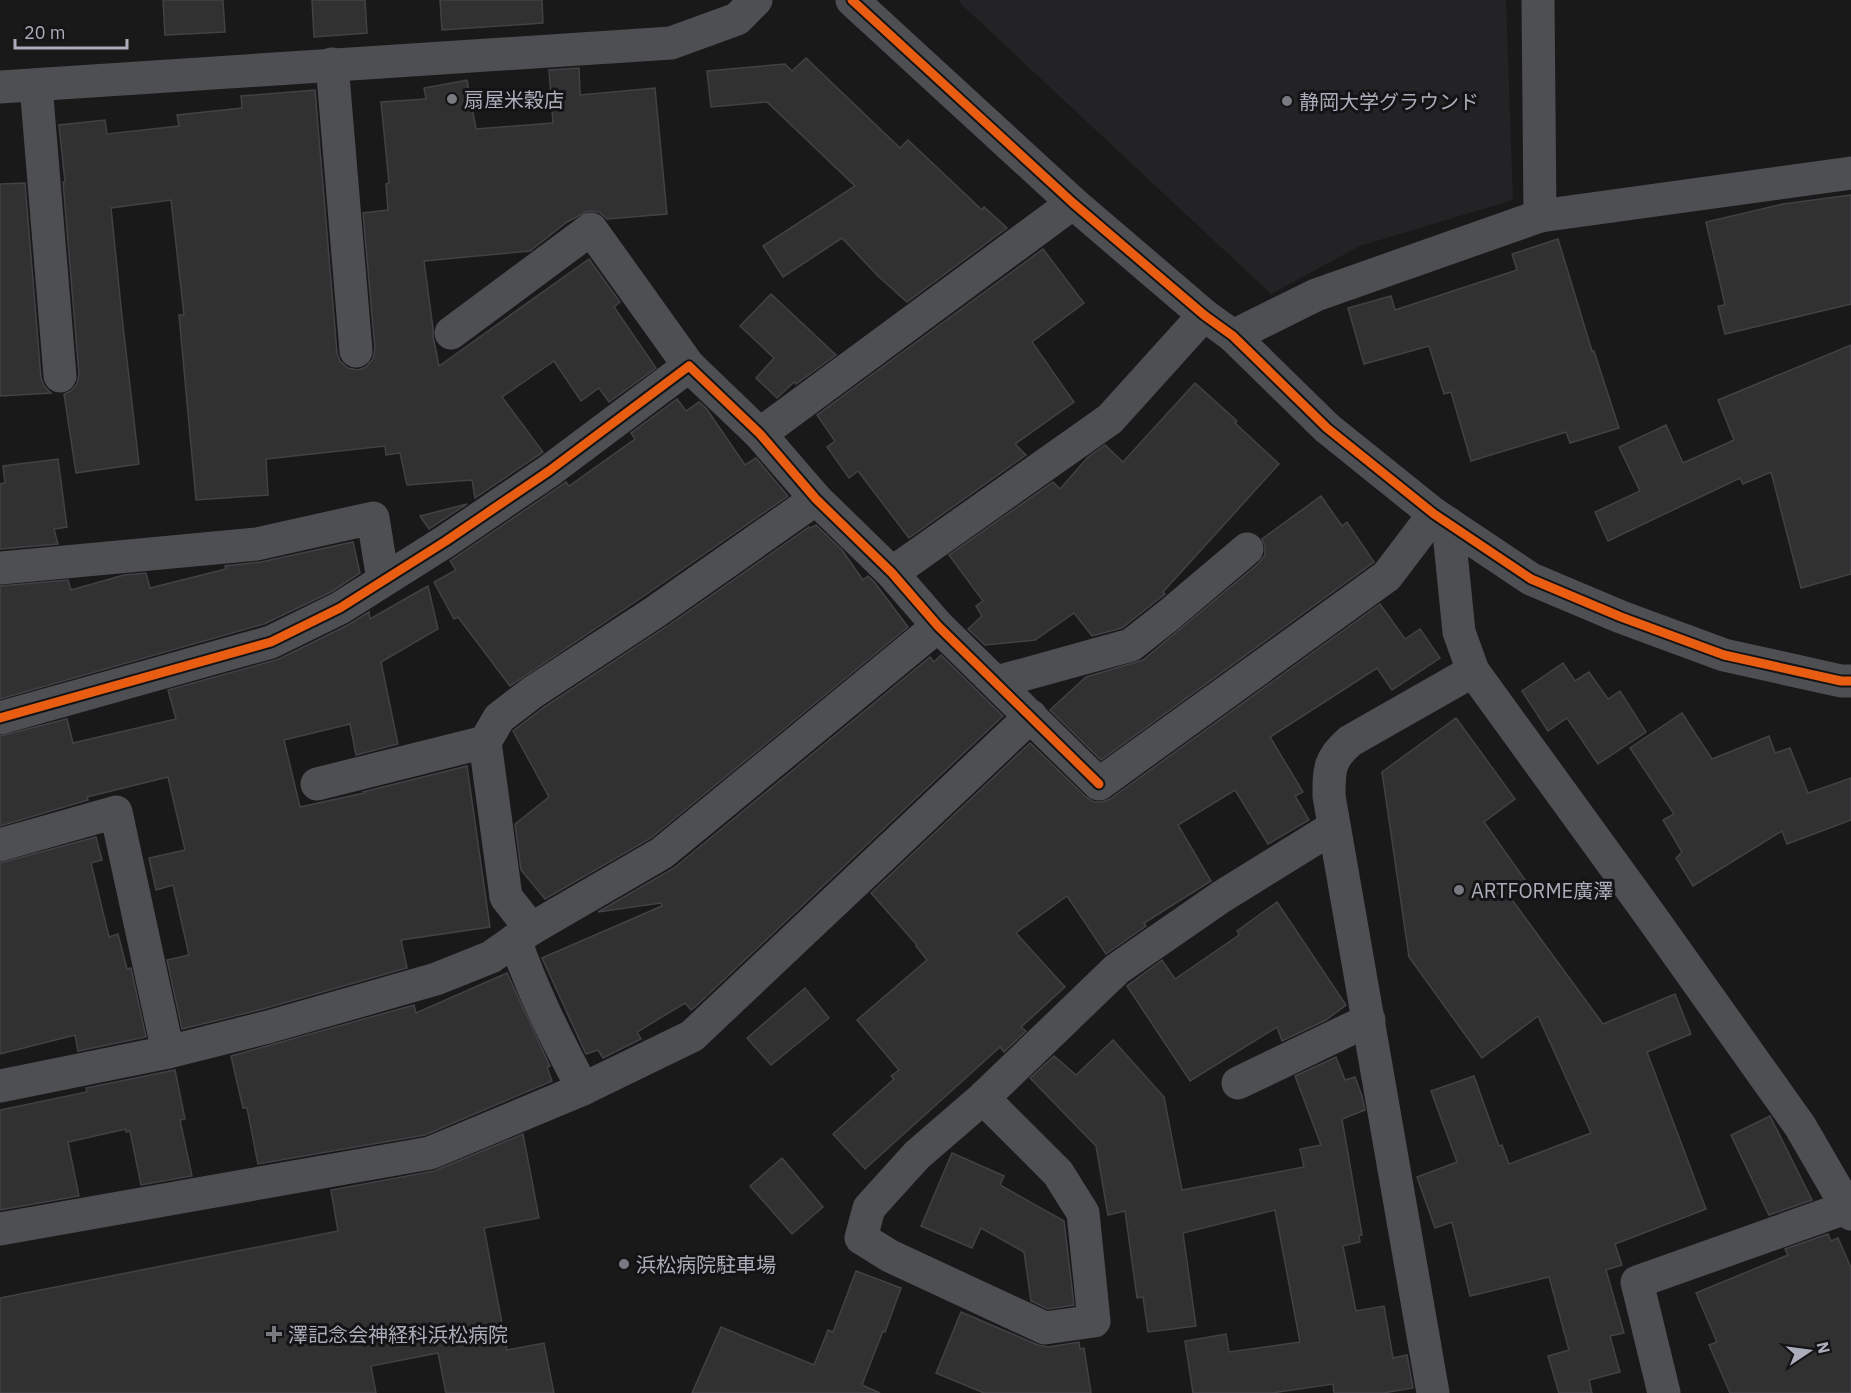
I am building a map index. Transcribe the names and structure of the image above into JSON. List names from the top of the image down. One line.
{"places":{"other":["扇屋米穀店","静岡大学グラウンド","ARTFORME廣澤","浜松病院駐車場"],"health":["澤記念会神経科浜松病院"]},"scale_bar":"20 m","north":"right"}
